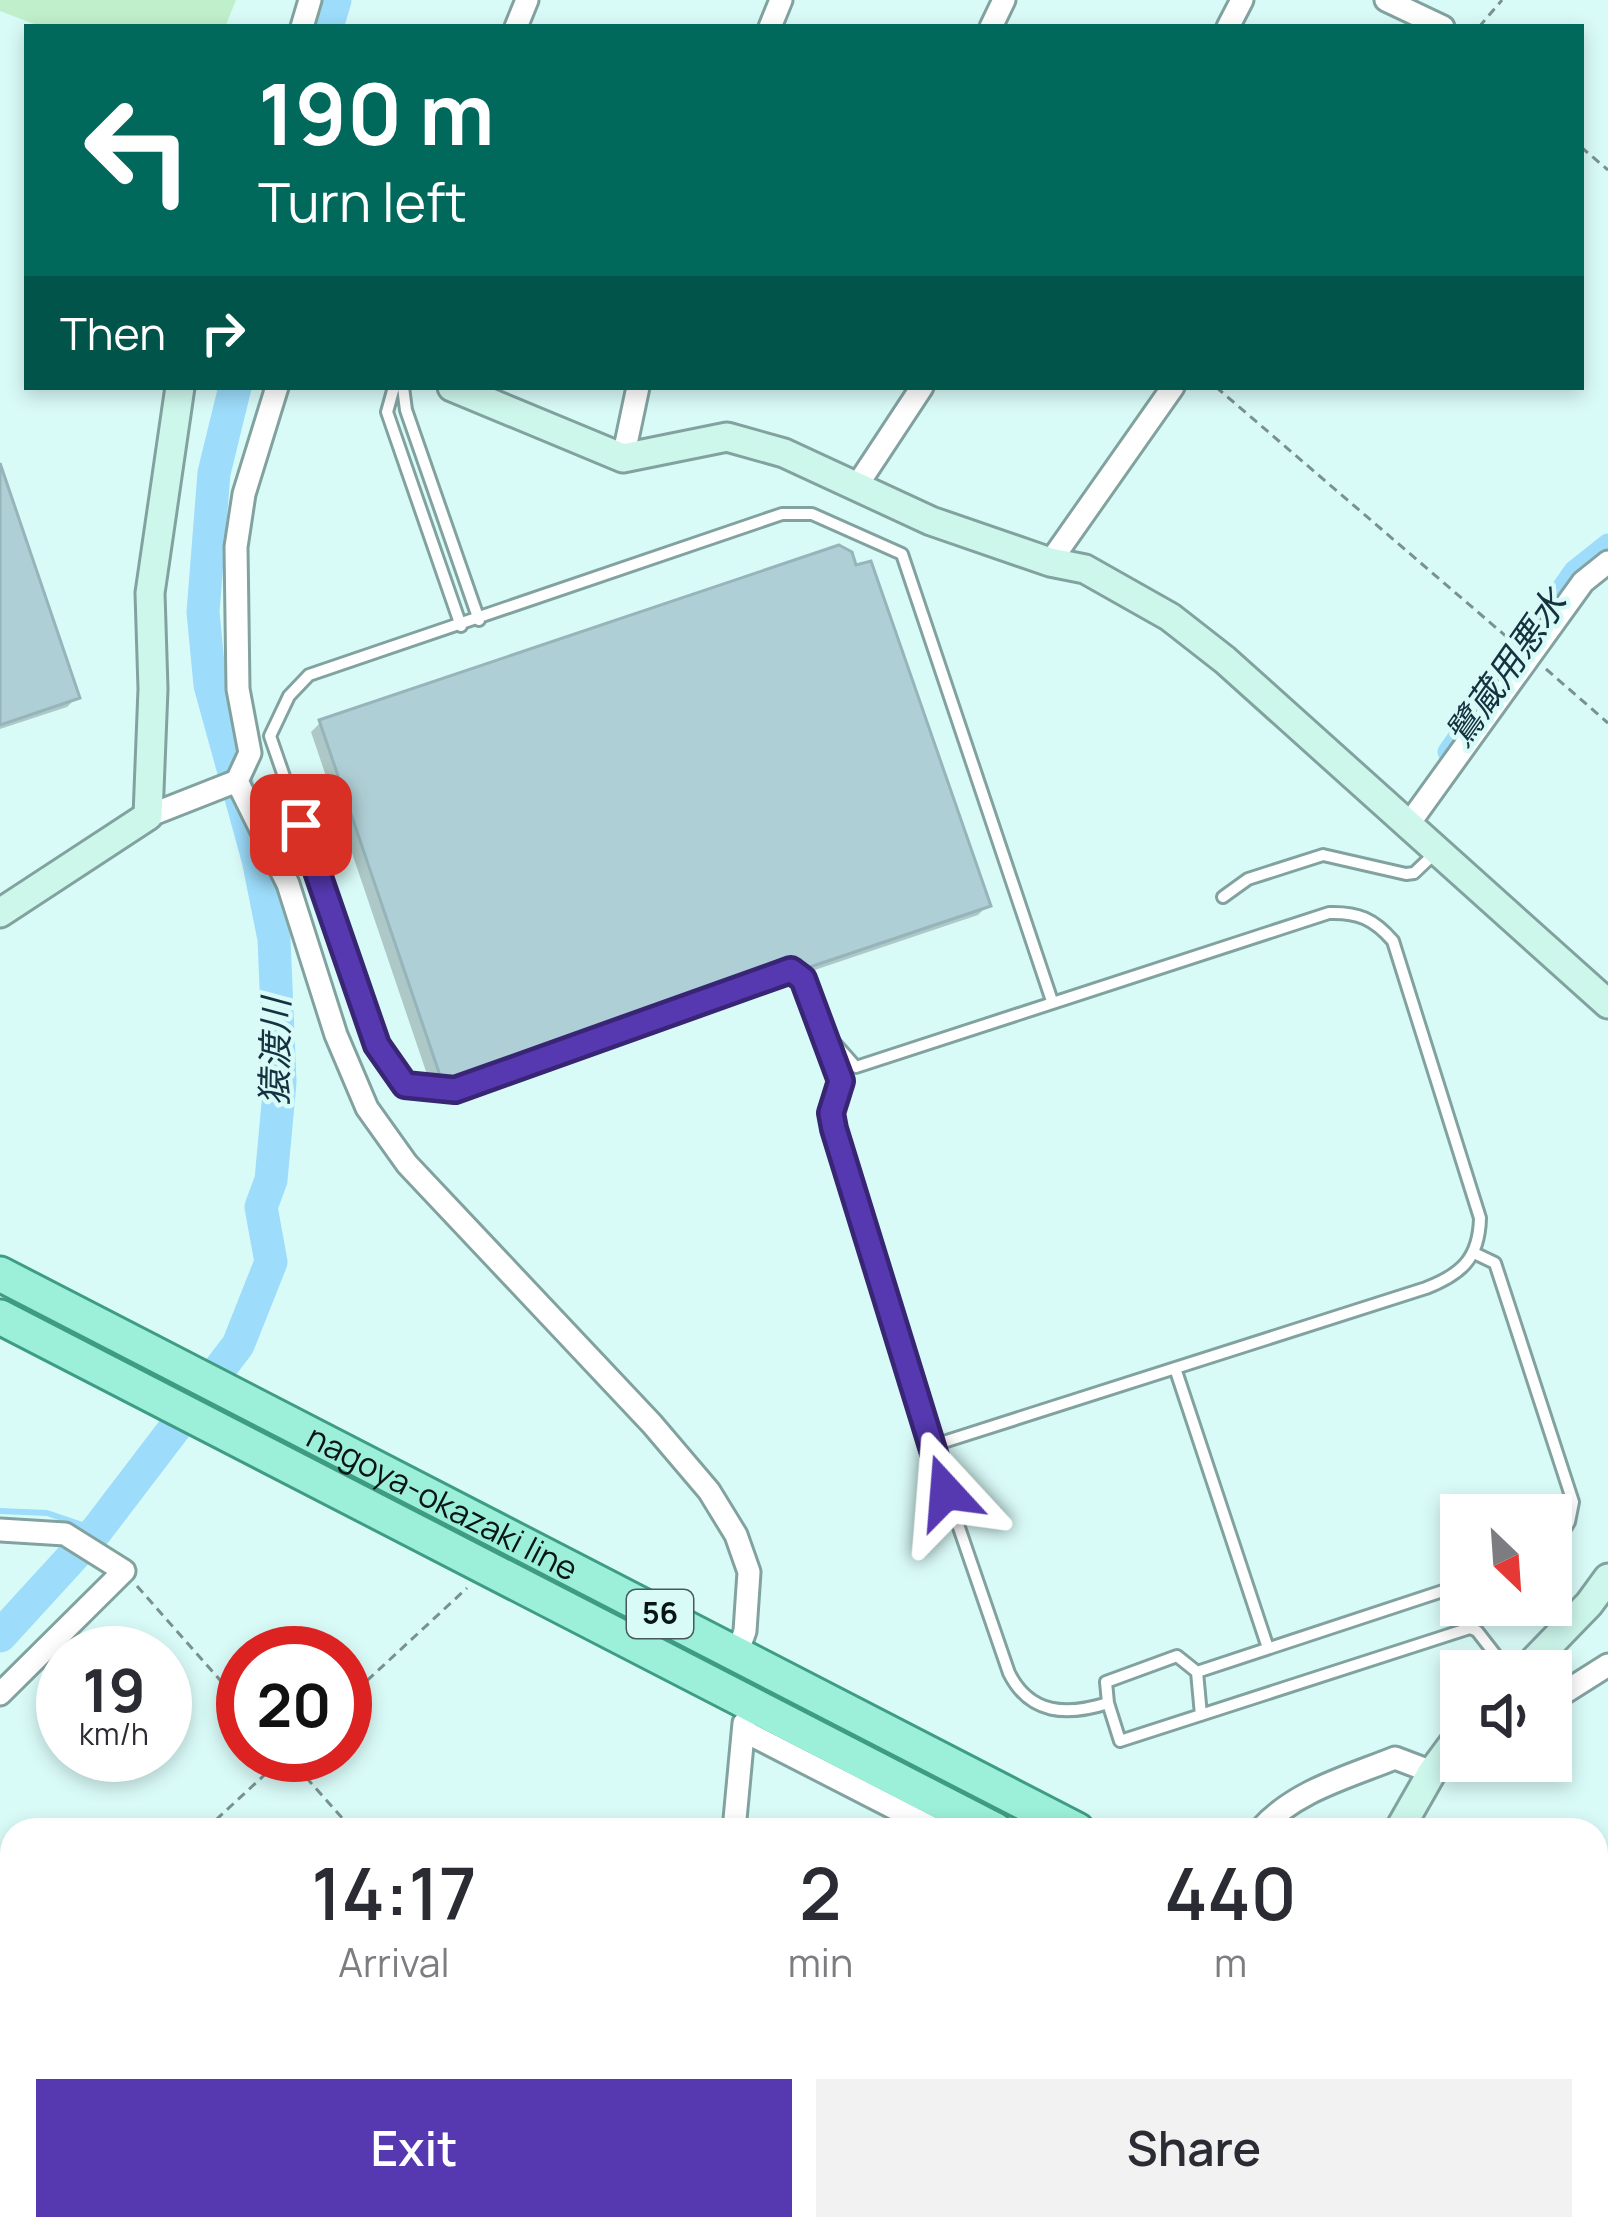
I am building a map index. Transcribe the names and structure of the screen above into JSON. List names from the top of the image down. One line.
{"streets":{"main road":["nagoya-okazaki line","56"]},"water":["鷺蔵用悪水","猿渡川"],"north":"bottom right","page":{"turn":["190 m","Turn left"],"then":"Then","speed":"19 km/h","limit":"20","eta":["14:17","Arrival","2","min","440","m"],"buttons":["Exit","Share"]}}
